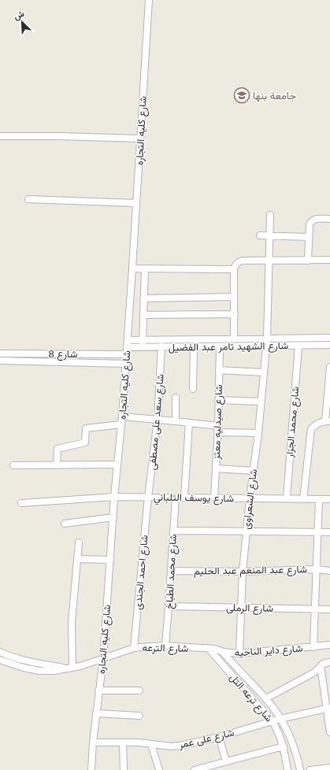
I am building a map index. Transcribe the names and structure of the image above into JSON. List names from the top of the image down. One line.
{"streets":{"street":["شارع كليه التجاره","شارع الشهيد تامر عبد الفضيل","شارع 8","شارع سعد على مصطفى","شارع صيدليه معتز","شارع محمد الجزار","شارع يوسف التلباني","شارع الشعراوى","شارع عبد المنعم عبد الحليم","شارع محمد الطباخ","شارع احمد الجندى","شارع الرملى","شارع الترعه","شارع داير الناحيه","شارع ترعه التل","شارع على عمر"]},"crossings":[["شارع كليه التجاره","شارع الشهيد تامر عبد الفضيل"],["شارع كليه التجاره","شارع 8"],["شارع كليه التجاره","شارع يوسف التلباني"],["شارع كليه التجاره","شارع الترعه"],["شارع كليه التجاره","شارع على عمر"],["شارع الشهيد تامر عبد الفضيل","شارع سعد على مصطفى"],["شارع الشهيد تامر عبد الفضيل","شارع صيدليه معتز"],["شارع الشهيد تامر عبد الفضيل","شارع محمد الجزار"],["شارع الشهيد تامر عبد الفضيل","شارع الشعراوى"],["شارع سعد على مصطفى","شارع يوسف التلباني"],["شارع سعد على مصطفى","شارع احمد الجندى"],["شارع صيدليه معتز","شارع يوسف التلباني"],["شارع محمد الجزار","شارع يوسف التلباني"],["شارع يوسف التلباني","شارع الشعراوى"],["شارع يوسف التلباني","شارع محمد الطباخ"],["شارع يوسف التلباني","شارع احمد الجندى"],["شارع الشعراوى","شارع عبد المنعم عبد الحليم"],["شارع الشعراوى","شارع الرملى"],["شارع الشعراوى","شارع داير الناحيه"],["شارع عبد المنعم عبد الحليم","شارع محمد الطباخ"],["شارع محمد الطباخ","شارع الرملى"],["شارع محمد الطباخ","شارع الترعه"],["شارع احمد الجندى","شارع الترعه"],["شارع الترعه","شارع داير الناحيه"],["شارع الترعه","شارع ترعه التل"],["شارع داير الناحيه","شارع ترعه التل"],["شارع ترعه التل","شارع على عمر"]],"places":{"school or university":["جامعة بنها"]},"north":"top left"}
